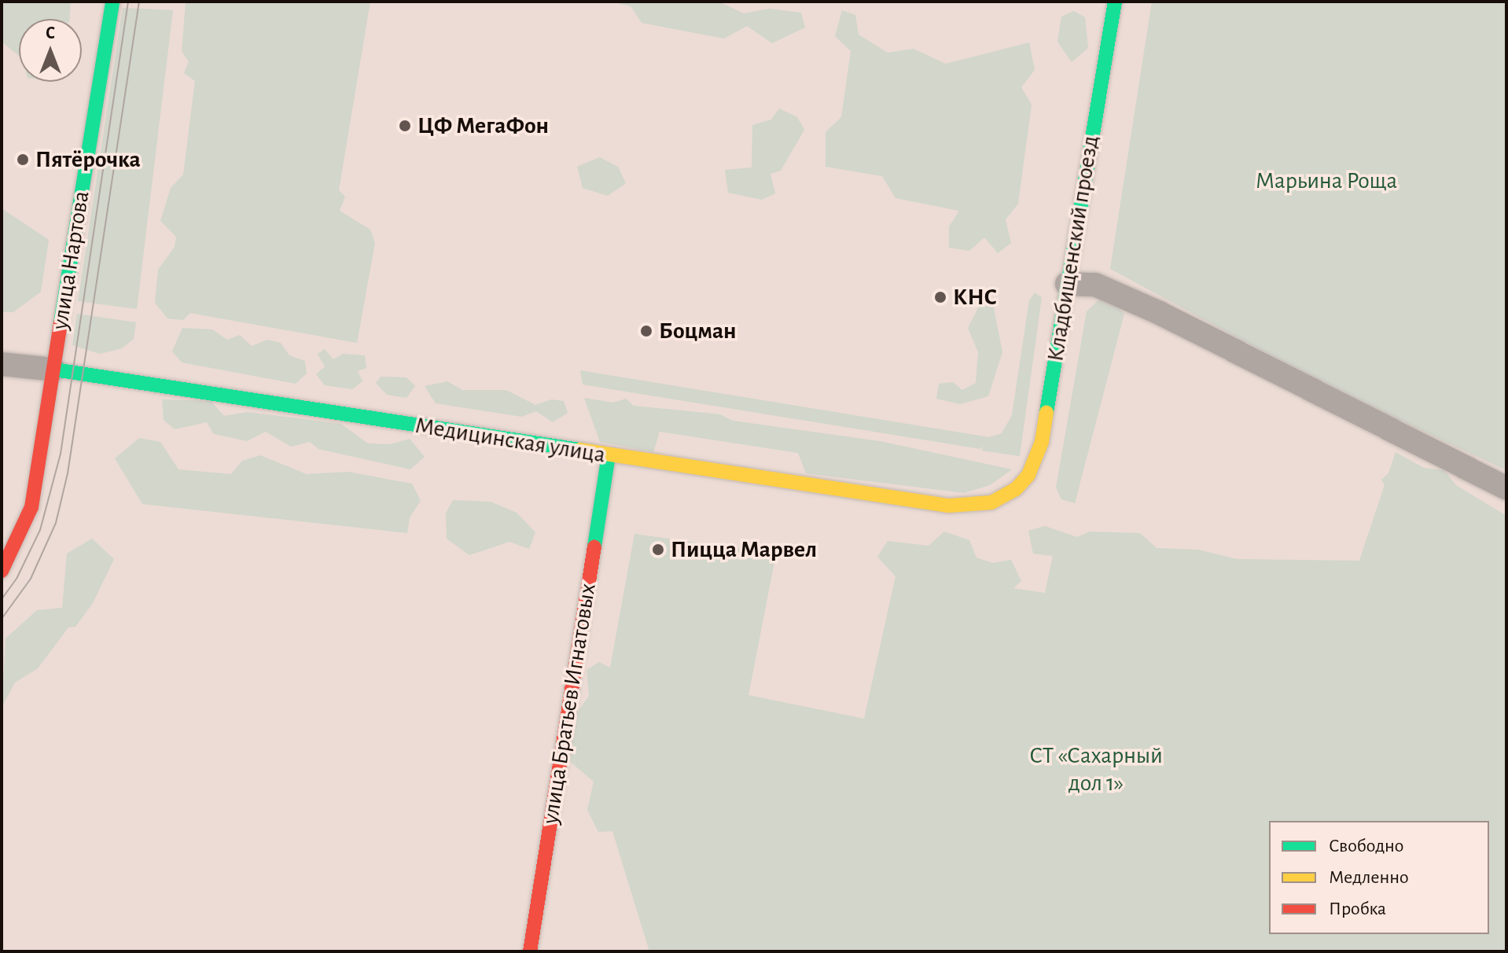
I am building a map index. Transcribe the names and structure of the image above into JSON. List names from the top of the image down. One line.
{"streets":{"street":["Кладбищенский проезд","улица Нартова","Медицинская улица","улица Братьев Игнатовых"]},"crossings":[["Кладбищенский проезд","Медицинская улица"],["улица Нартова","Медицинская улица"],["Медицинская улица","улица Братьев Игнатовых"]],"parks":["Марьина Роща","СТ «Сахарный дол 1»"],"places":["ЦФ МегаФон","Пятёрочка","КНС","Боцман","Пицца Марвел"],"legend":["Свободно","Медленно","Пробка"],"north":"top"}
